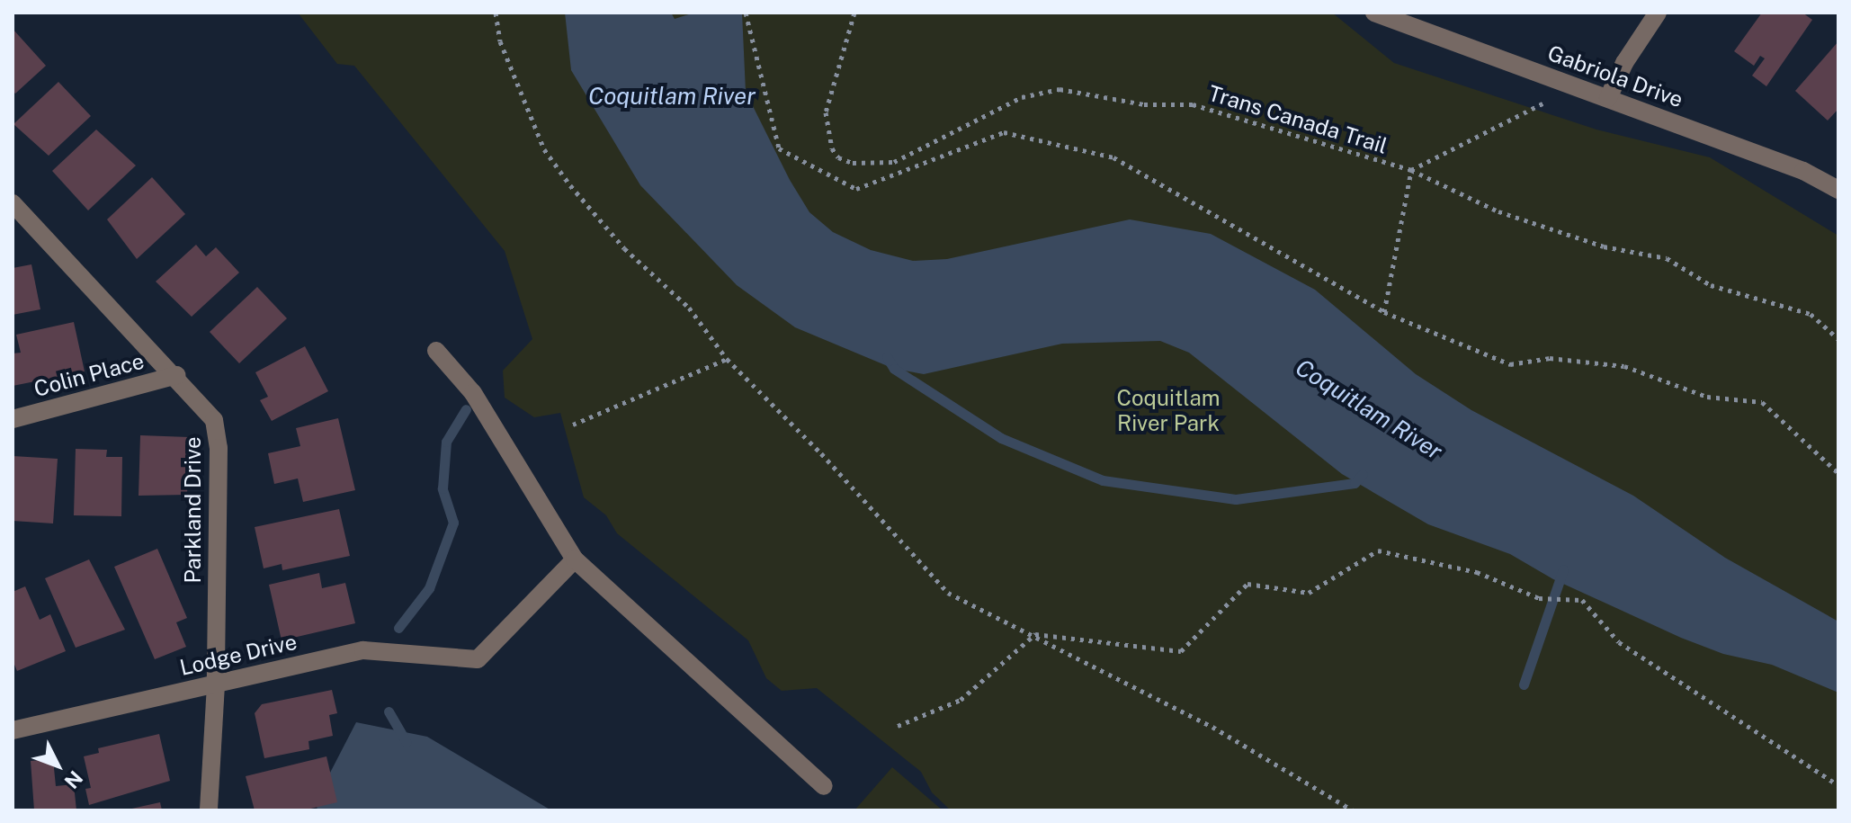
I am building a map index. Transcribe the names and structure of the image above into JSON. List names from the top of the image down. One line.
{"streets":{"street":["Gabriola Drive","Colin Place","Parkland Drive","Lodge Drive"],"path":["Trans Canada Trail"]},"crossings":[["Colin Place","Parkland Drive"],["Parkland Drive","Lodge Drive"]],"water":["Coquitlam River"],"parks":["Coquitlam River Park"],"north":"bottom right"}
